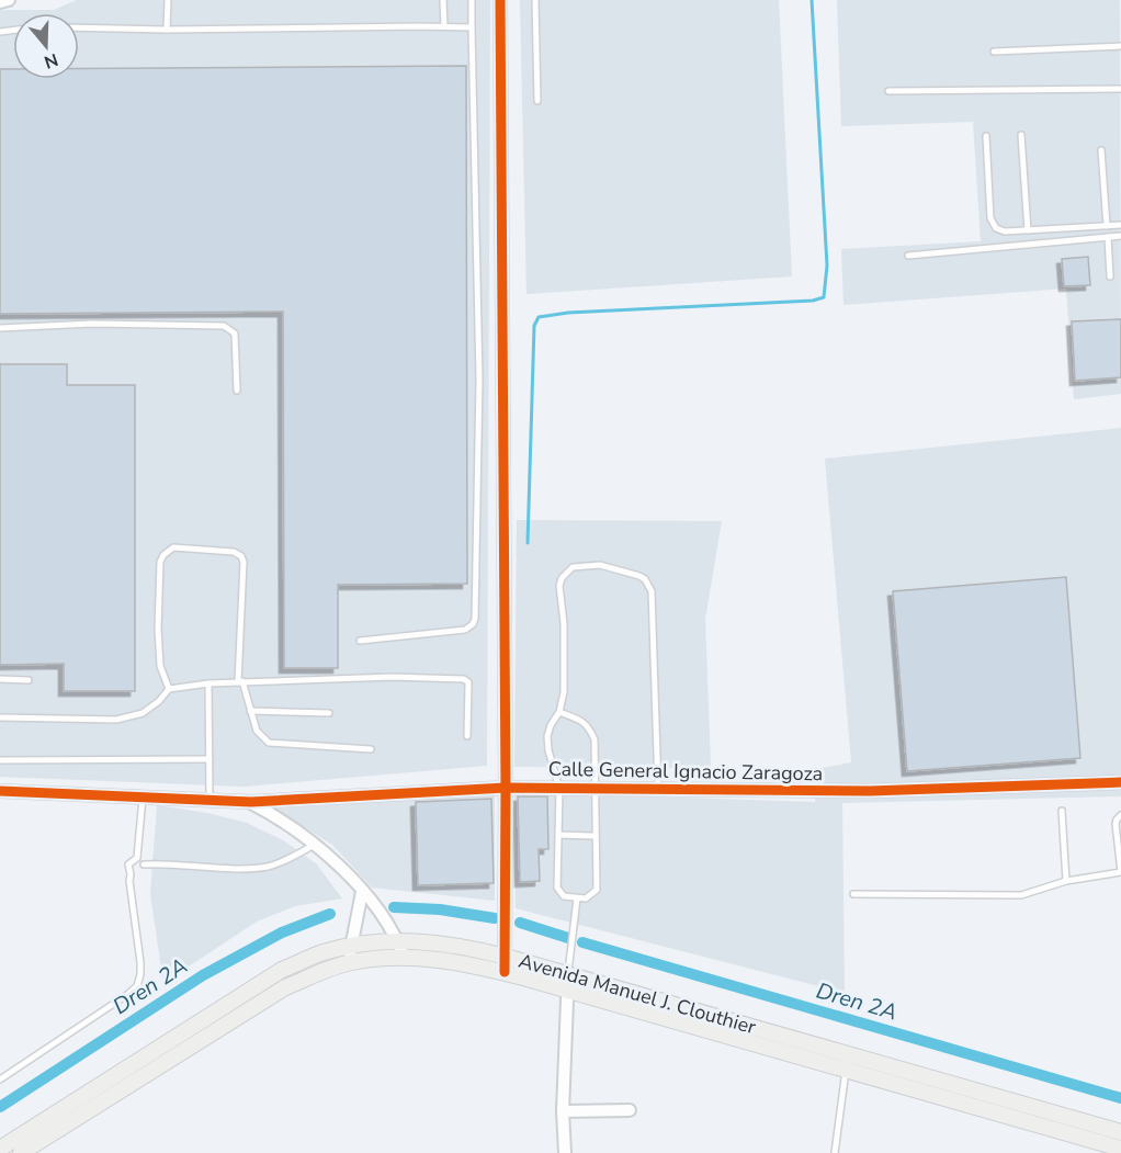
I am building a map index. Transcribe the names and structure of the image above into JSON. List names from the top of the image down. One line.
{"streets":{"main road":["Avenida Manuel J. Clouthier"],"street":["Calle General Ignacio Zaragoza"]},"water":["Dren 2A"],"north":"bottom"}
